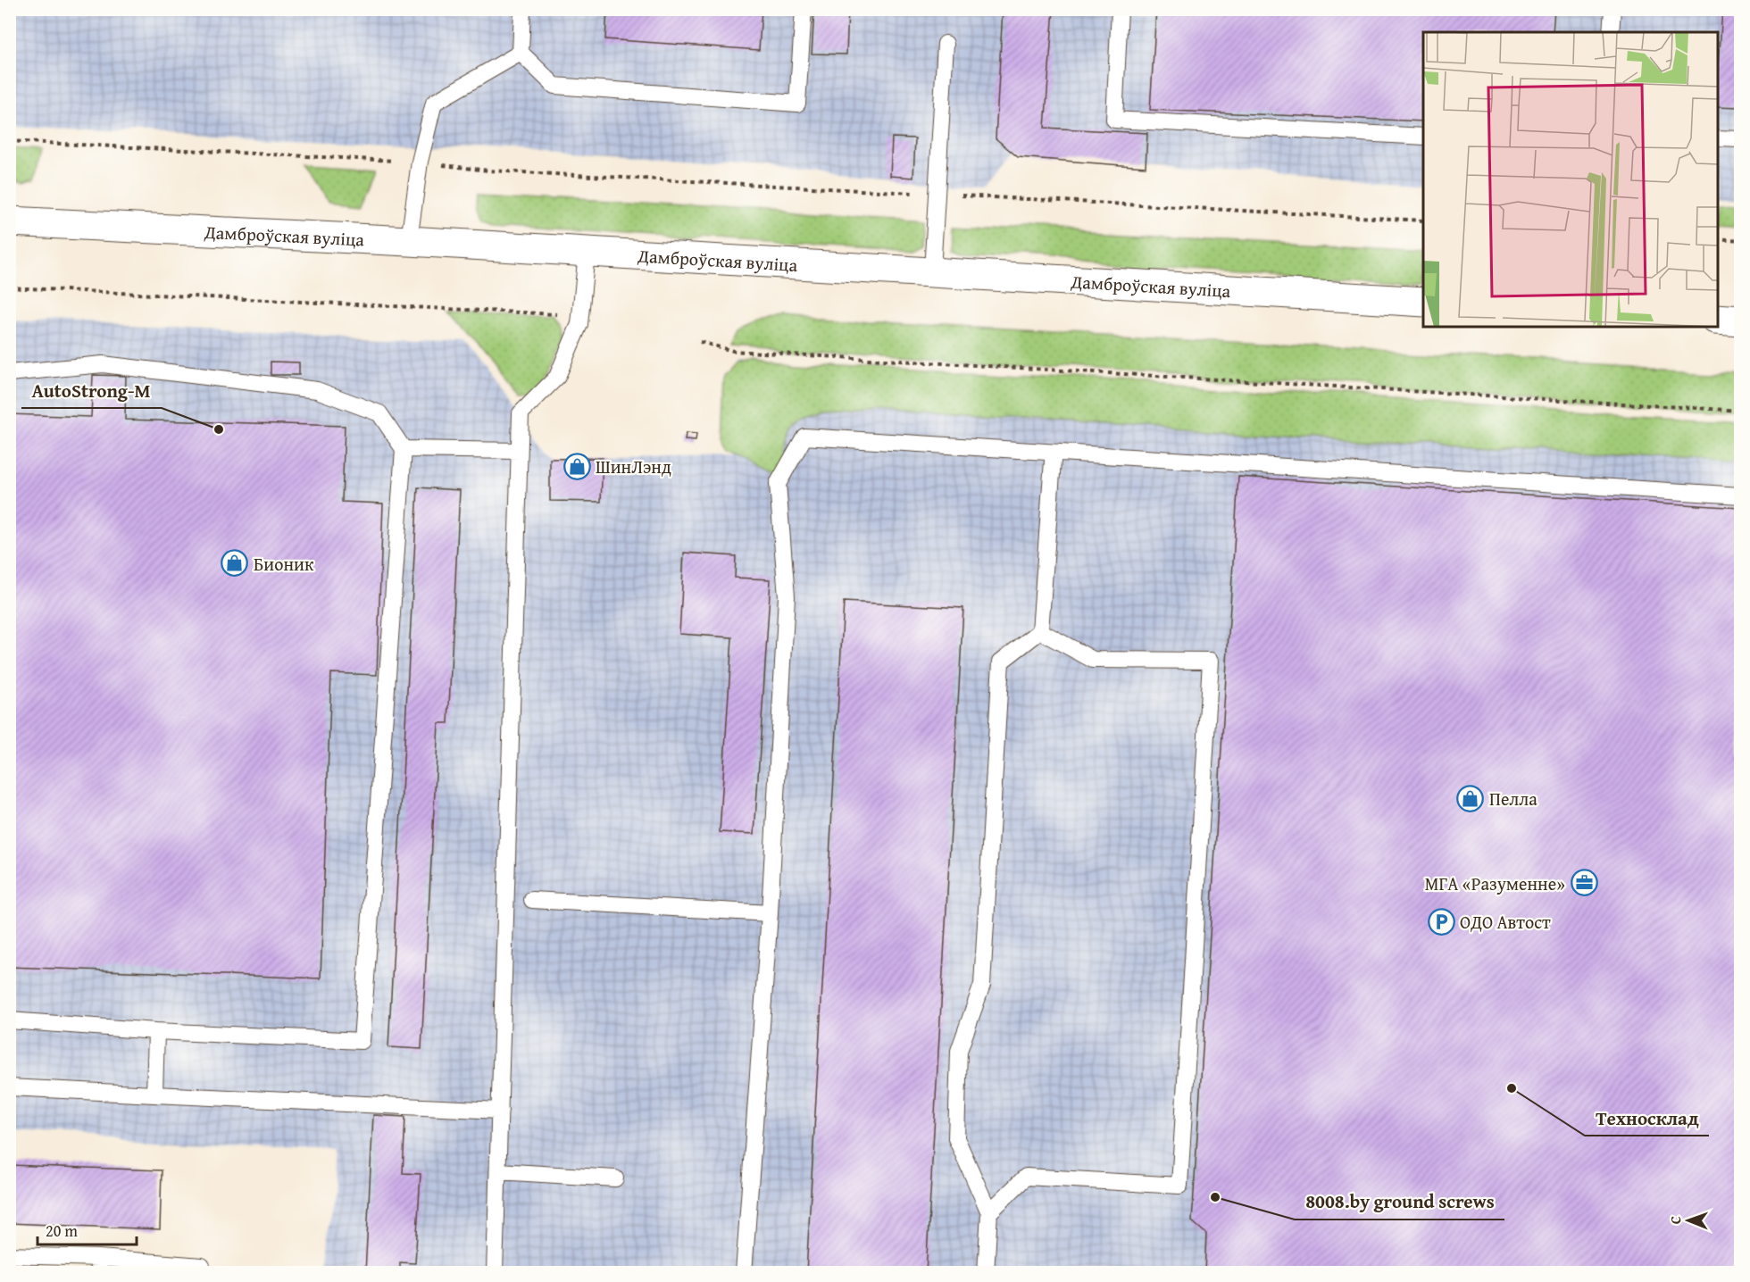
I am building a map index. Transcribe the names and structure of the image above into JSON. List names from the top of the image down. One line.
{"streets":{"street":["Дамброўская вуліца"]},"places":{"other":["AutoStrong-M","Техносклад","8008.by ground screws"],"shop":["ШинЛэнд","Бионик","Пелла"],"office":["МГА «Разуменне»"],"parking":["ОДО Автост"]},"scale_bar":"20 m","north":"left"}
